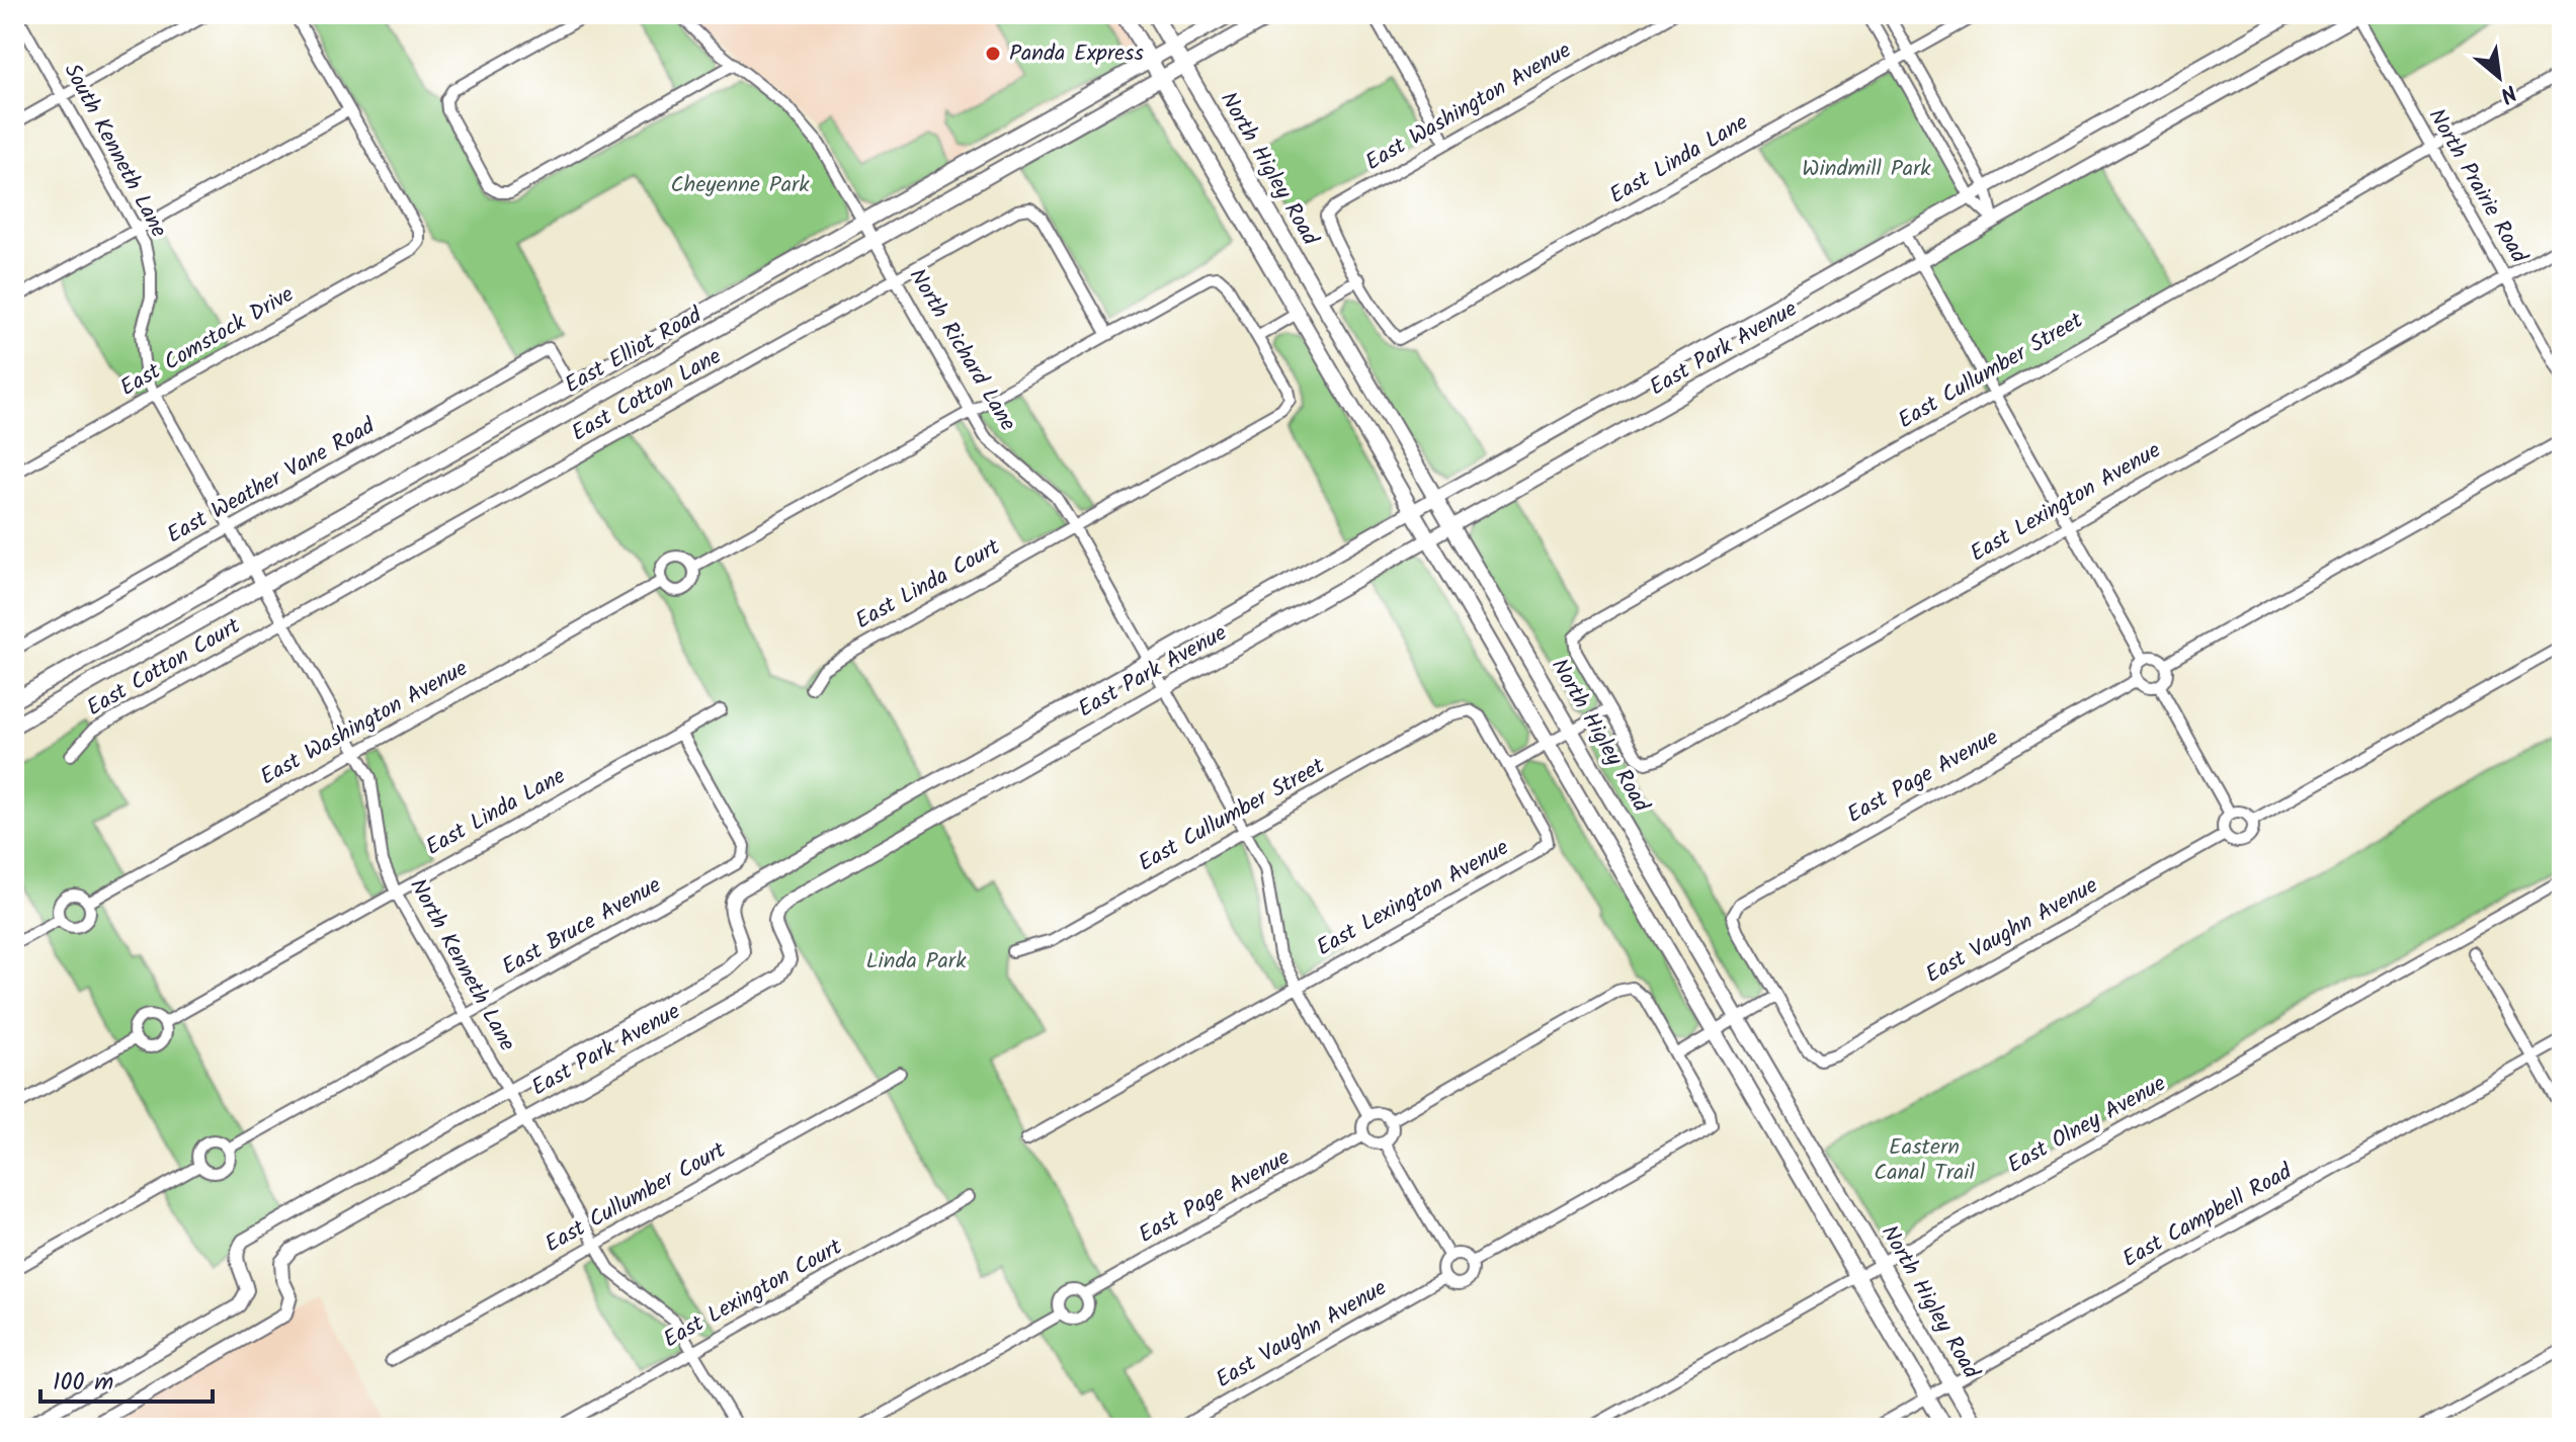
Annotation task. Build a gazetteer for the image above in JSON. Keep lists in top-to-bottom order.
{
  "streets": {
    "main road": ["North Higley Road", "East Elliot Road"],
    "street": [
      "East Washington Avenue",
      "South Kenneth Lane",
      "East Linda Lane",
      "North Prairie Road",
      "East Comstock Drive",
      "East Park Avenue",
      "North Richard Lane",
      "East Cullumber Street",
      "East Cotton Lane",
      "East Weather Vane Road",
      "East Lexington Avenue",
      "East Linda Court",
      "East Cotton Court",
      "East Page Avenue",
      "East Bruce Avenue",
      "East Vaughn Avenue",
      "North Kenneth Lane",
      "East Olney Avenue",
      "East Cullumber Court",
      "East Campbell Road",
      "East Lexington Court"
    ]
  },
  "crossings": [
    ["East Washington Avenue", "East Linda Lane"],
    ["East Washington Avenue", "North Richard Lane"],
    ["East Washington Avenue", "East Cotton Lane"],
    ["East Washington Avenue", "North Kenneth Lane"],
    ["South Kenneth Lane", "East Comstock Drive"],
    ["South Kenneth Lane", "East Elliot Road"],
    ["South Kenneth Lane", "East Weather Vane Road"],
    ["South Kenneth Lane", "North Kenneth Lane"],
    ["East Linda Lane", "East Bruce Avenue"],
    ["East Linda Lane", "North Kenneth Lane"],
    ["North Higley Road", "East Park Avenue"],
    ["North Higley Road", "East Elliot Road"],
    ["North Higley Road", "East Olney Avenue"],
    ["North Higley Road", "East Campbell Road"],
    ["North Prairie Road", "East Park Avenue"],
    ["North Prairie Road", "East Cullumber Street"],
    ["North Prairie Road", "East Lexington Avenue"],
    ["East Park Avenue", "North Richard Lane"],
    ["East Park Avenue", "North Kenneth Lane"],
    ["North Richard Lane", "East Elliot Road"],
    ["North Richard Lane", "East Cullumber Street"],
    ["North Richard Lane", "East Cotton Lane"],
    ["North Richard Lane", "East Lexington Avenue"],
    ["North Richard Lane", "East Linda Court"],
    ["North Richard Lane", "East Page Avenue"],
    ["East Elliot Road", "East Weather Vane Road"],
    ["East Elliot Road", "North Kenneth Lane"],
    ["East Cullumber Street", "East Lexington Avenue"],
    ["East Cotton Lane", "East Cotton Court"],
    ["East Cotton Lane", "North Kenneth Lane"],
    ["East Cotton Court", "North Kenneth Lane"],
    ["East Page Avenue", "East Vaughn Avenue"],
    ["East Bruce Avenue", "North Kenneth Lane"],
    ["North Kenneth Lane", "East Cullumber Court"],
    ["North Kenneth Lane", "East Lexington Court"]
  ],
  "parks": [
    "Windmill Park",
    "Cheyenne Park",
    "Linda Park",
    "Eastern Canal Trail"
  ],
  "places": ["Panda Express"],
  "scale_bar": "100 m",
  "north": "bottom right"
}
